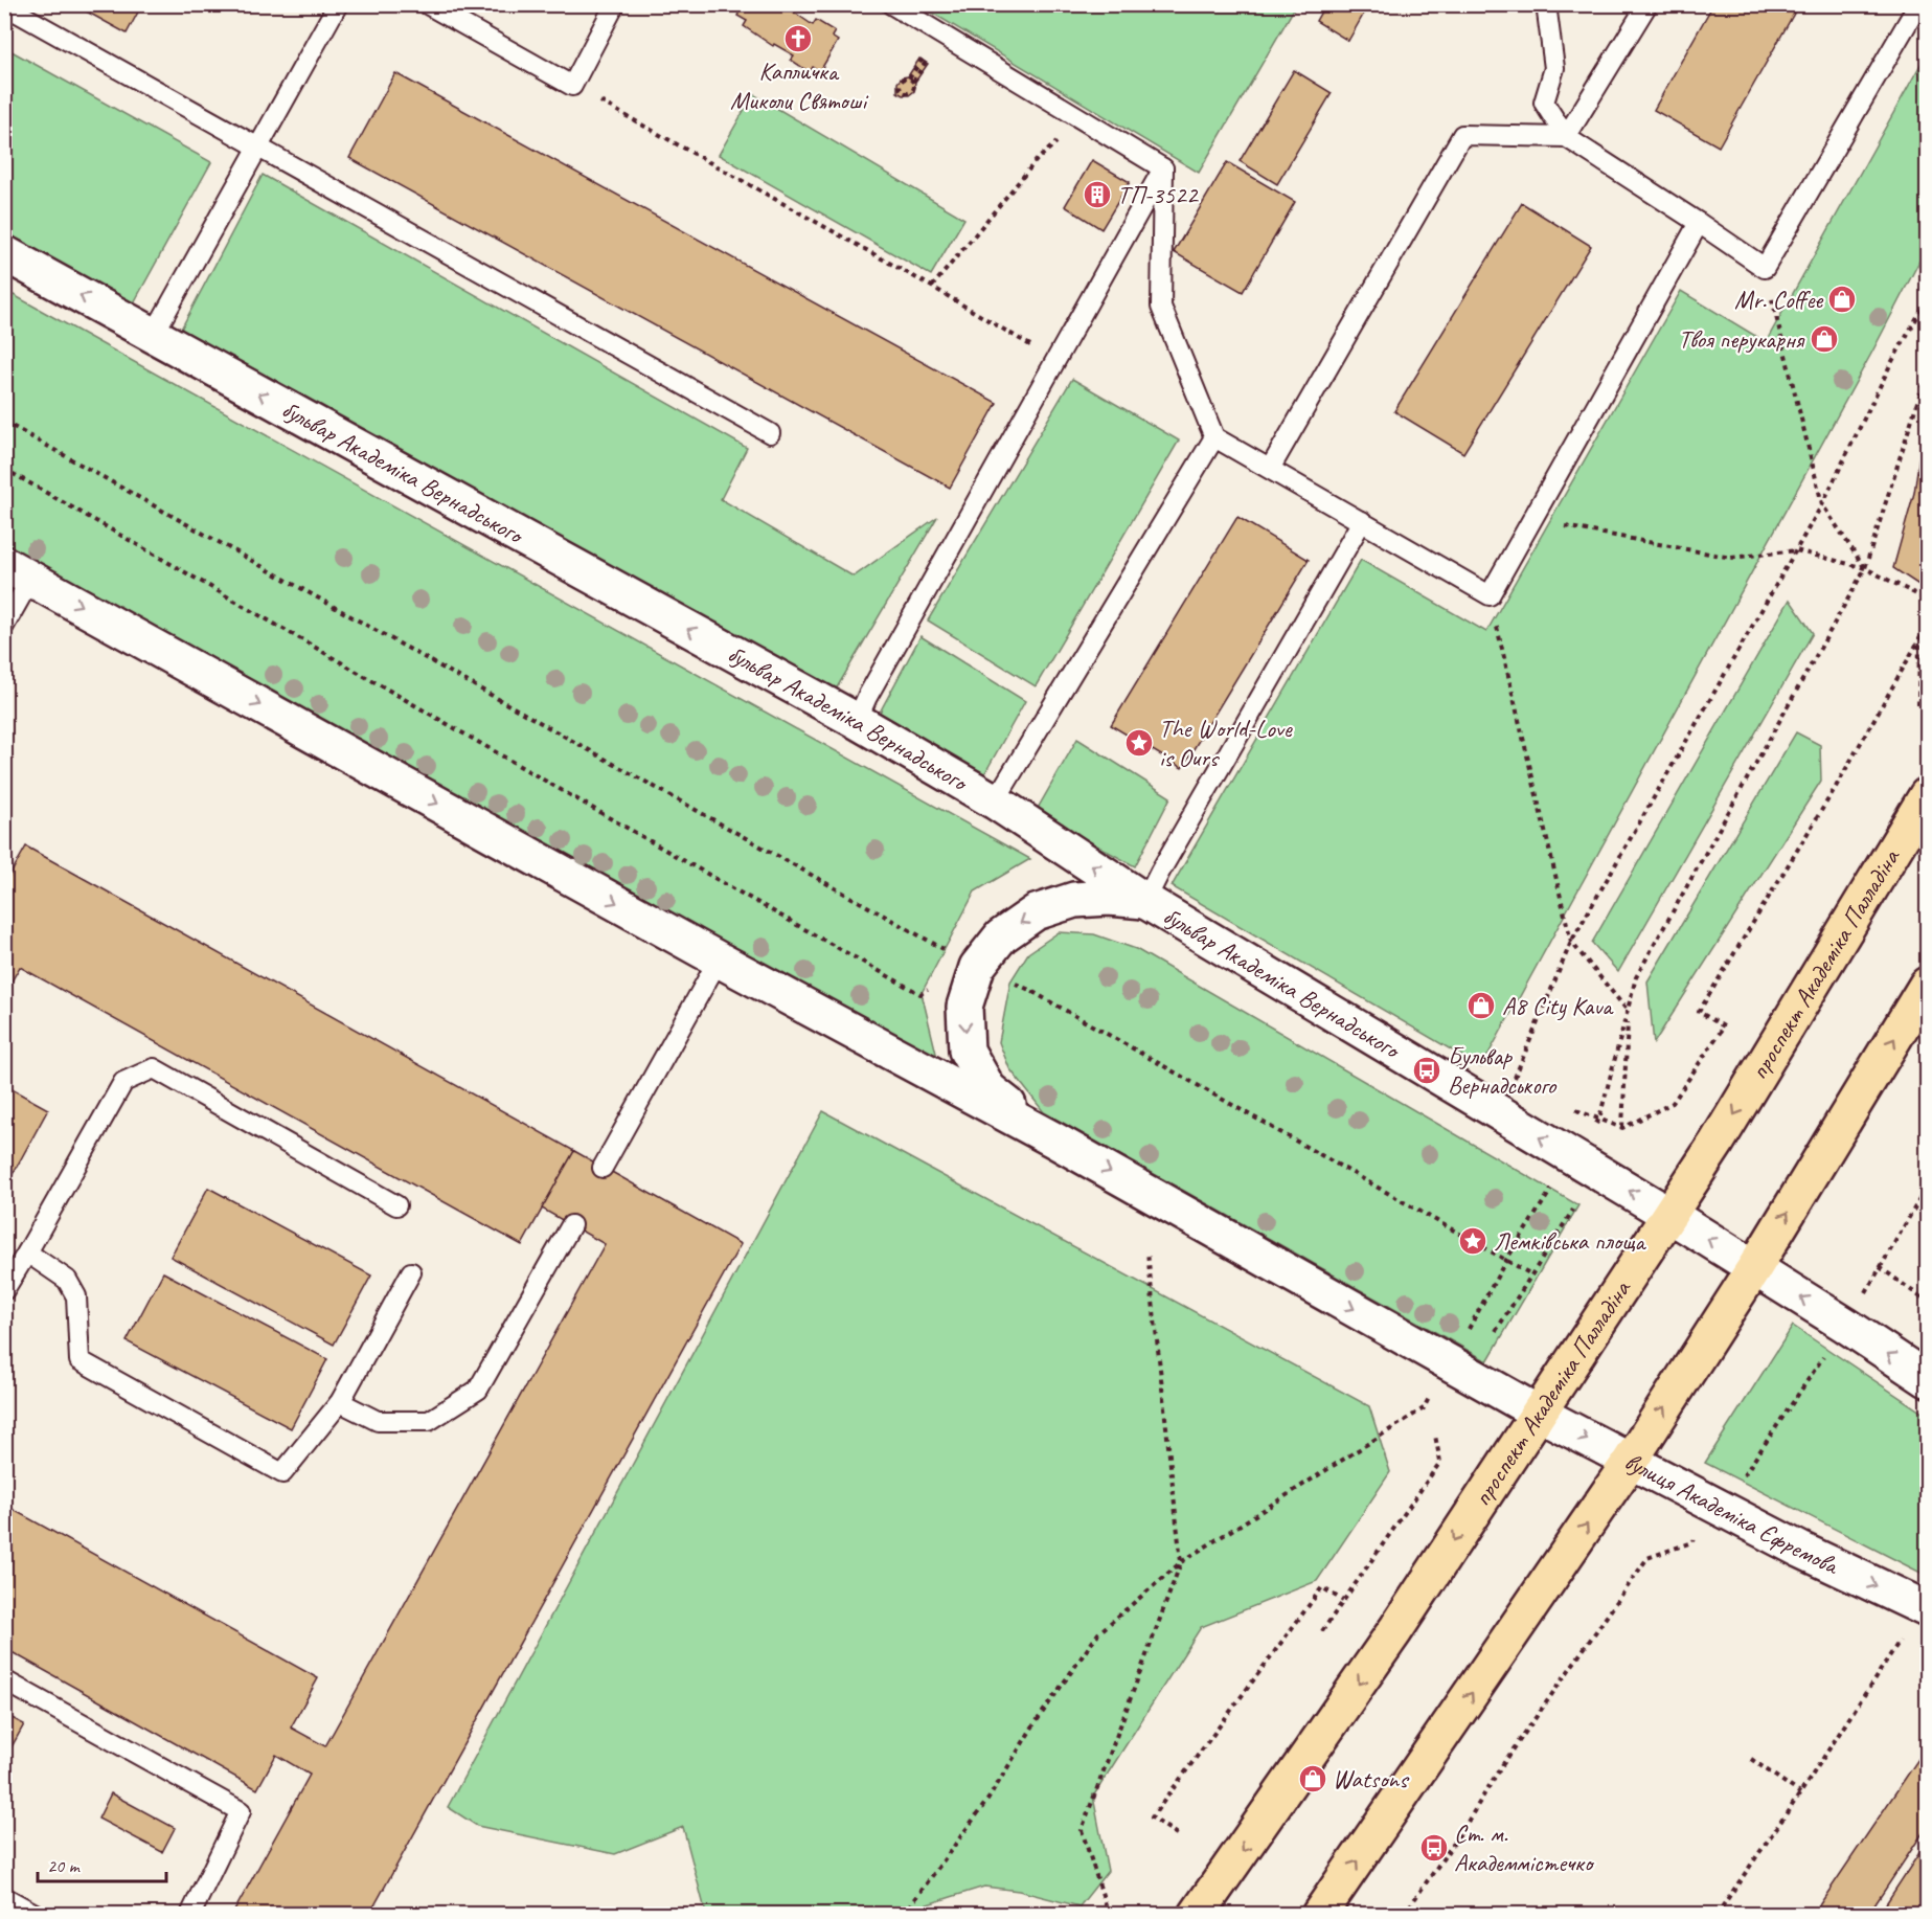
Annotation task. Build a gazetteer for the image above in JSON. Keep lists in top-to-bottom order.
{
  "streets": {
    "highway": ["проспект Академіка Палладіна"],
    "main road": ["бульвар Академіка Вернадського", "вулиця Академіка Єфремова"]
  },
  "crossings": [
    ["бульвар Академіка Вернадського", "проспект Академіка Палладіна"],
    ["проспект Академіка Палладіна", "вулиця Академіка Єфремова"]
  ],
  "places": {
    "church": ["Капличка Миколи Святоші"],
    "building": ["ТП-3522"],
    "shop": [
      "Mr. Coffee",
      "Твоя перукарня",
      "A8 City Kava",
      "Watsons"
    ],
    "place": ["The World-Love is Ours", "Лемківська площа"],
    "bus stop": ["Бульвар Вернадського", "Ст. м. Академмістечко"]
  },
  "scale_bar": "20 m"
}
